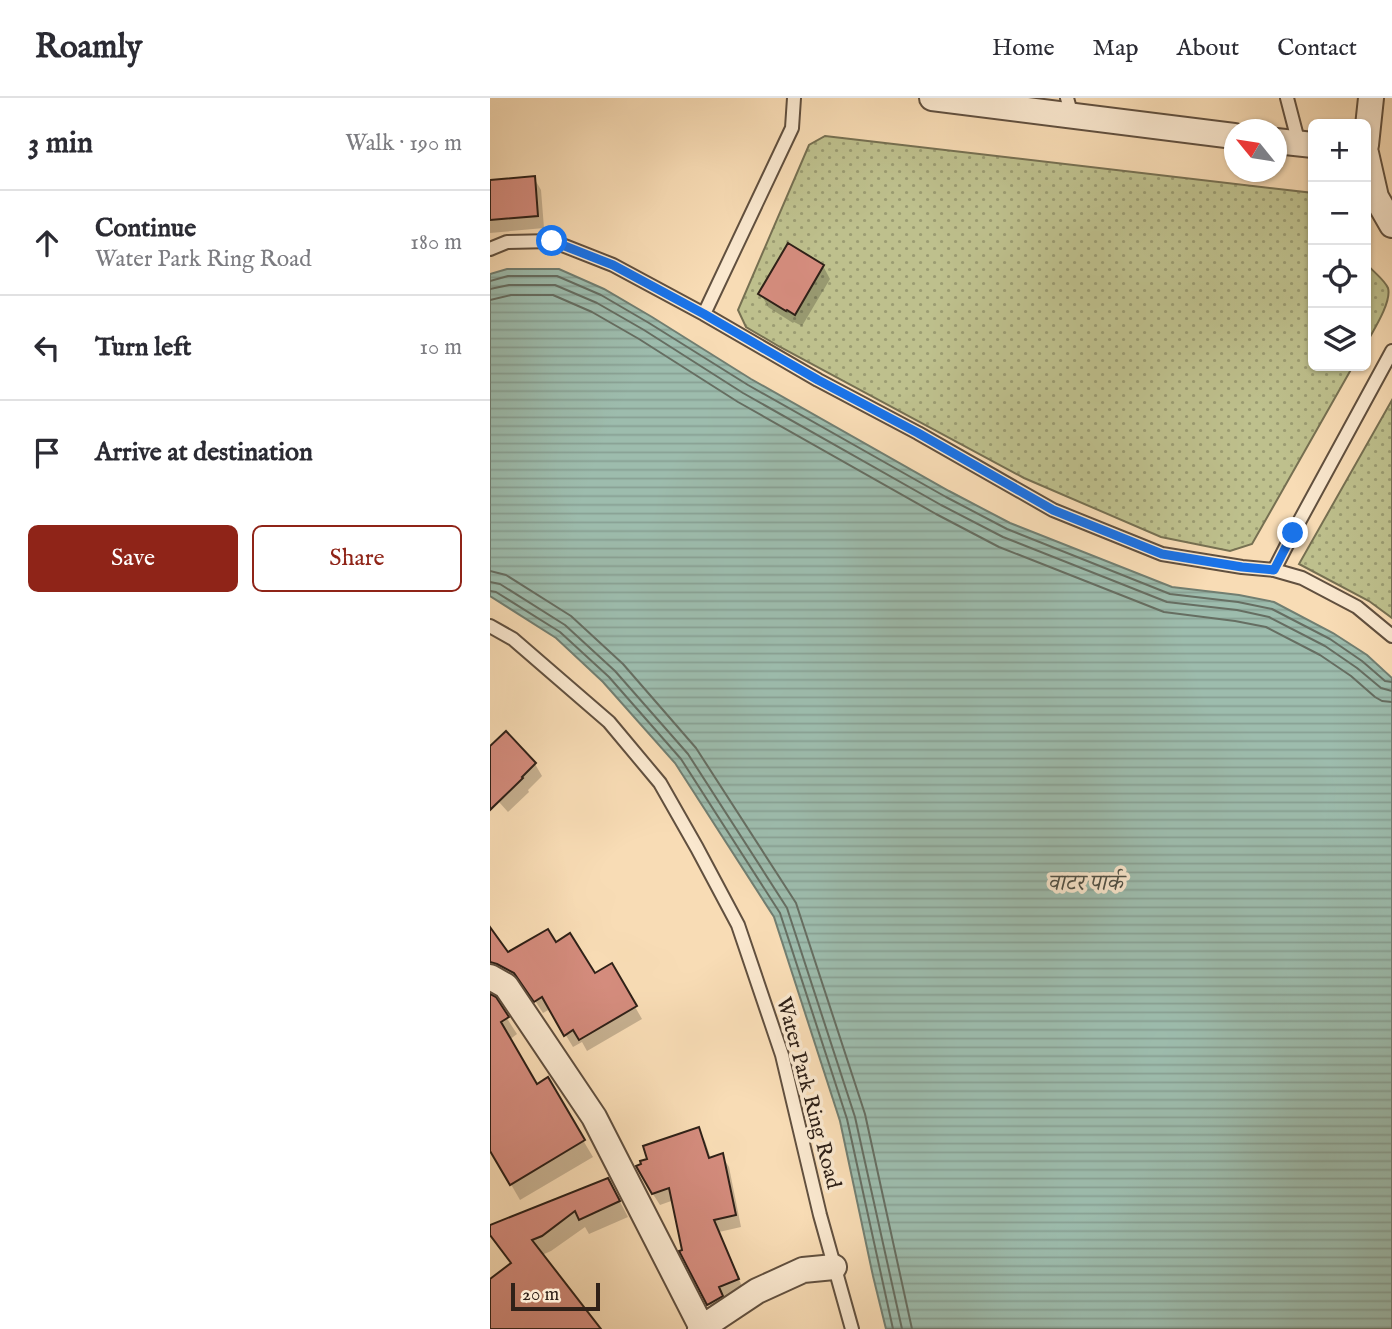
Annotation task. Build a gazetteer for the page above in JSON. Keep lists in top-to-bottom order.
{
  "streets": {
    "lane": ["Water Park Ring Road"]
  },
  "water": ["वाटर पार्क"],
  "scale_bar": "20 m",
  "north": "top left",
  "page": {
    "header": "Roamly",
    "nav": [
      "Home",
      "Map",
      "About",
      "Contact"
    ],
    "heading": ["3 min", "Walk · 190 m"],
    "map_buttons": ["+", "−"],
    "list": [
      ["Continue", "Water Park Ring Road", "180 m"],
      ["Turn left", "10 m"],
      "Arrive at destination"
    ],
    "buttons": ["Save", "Share"],
    "scale": "20 m"
  }
}
